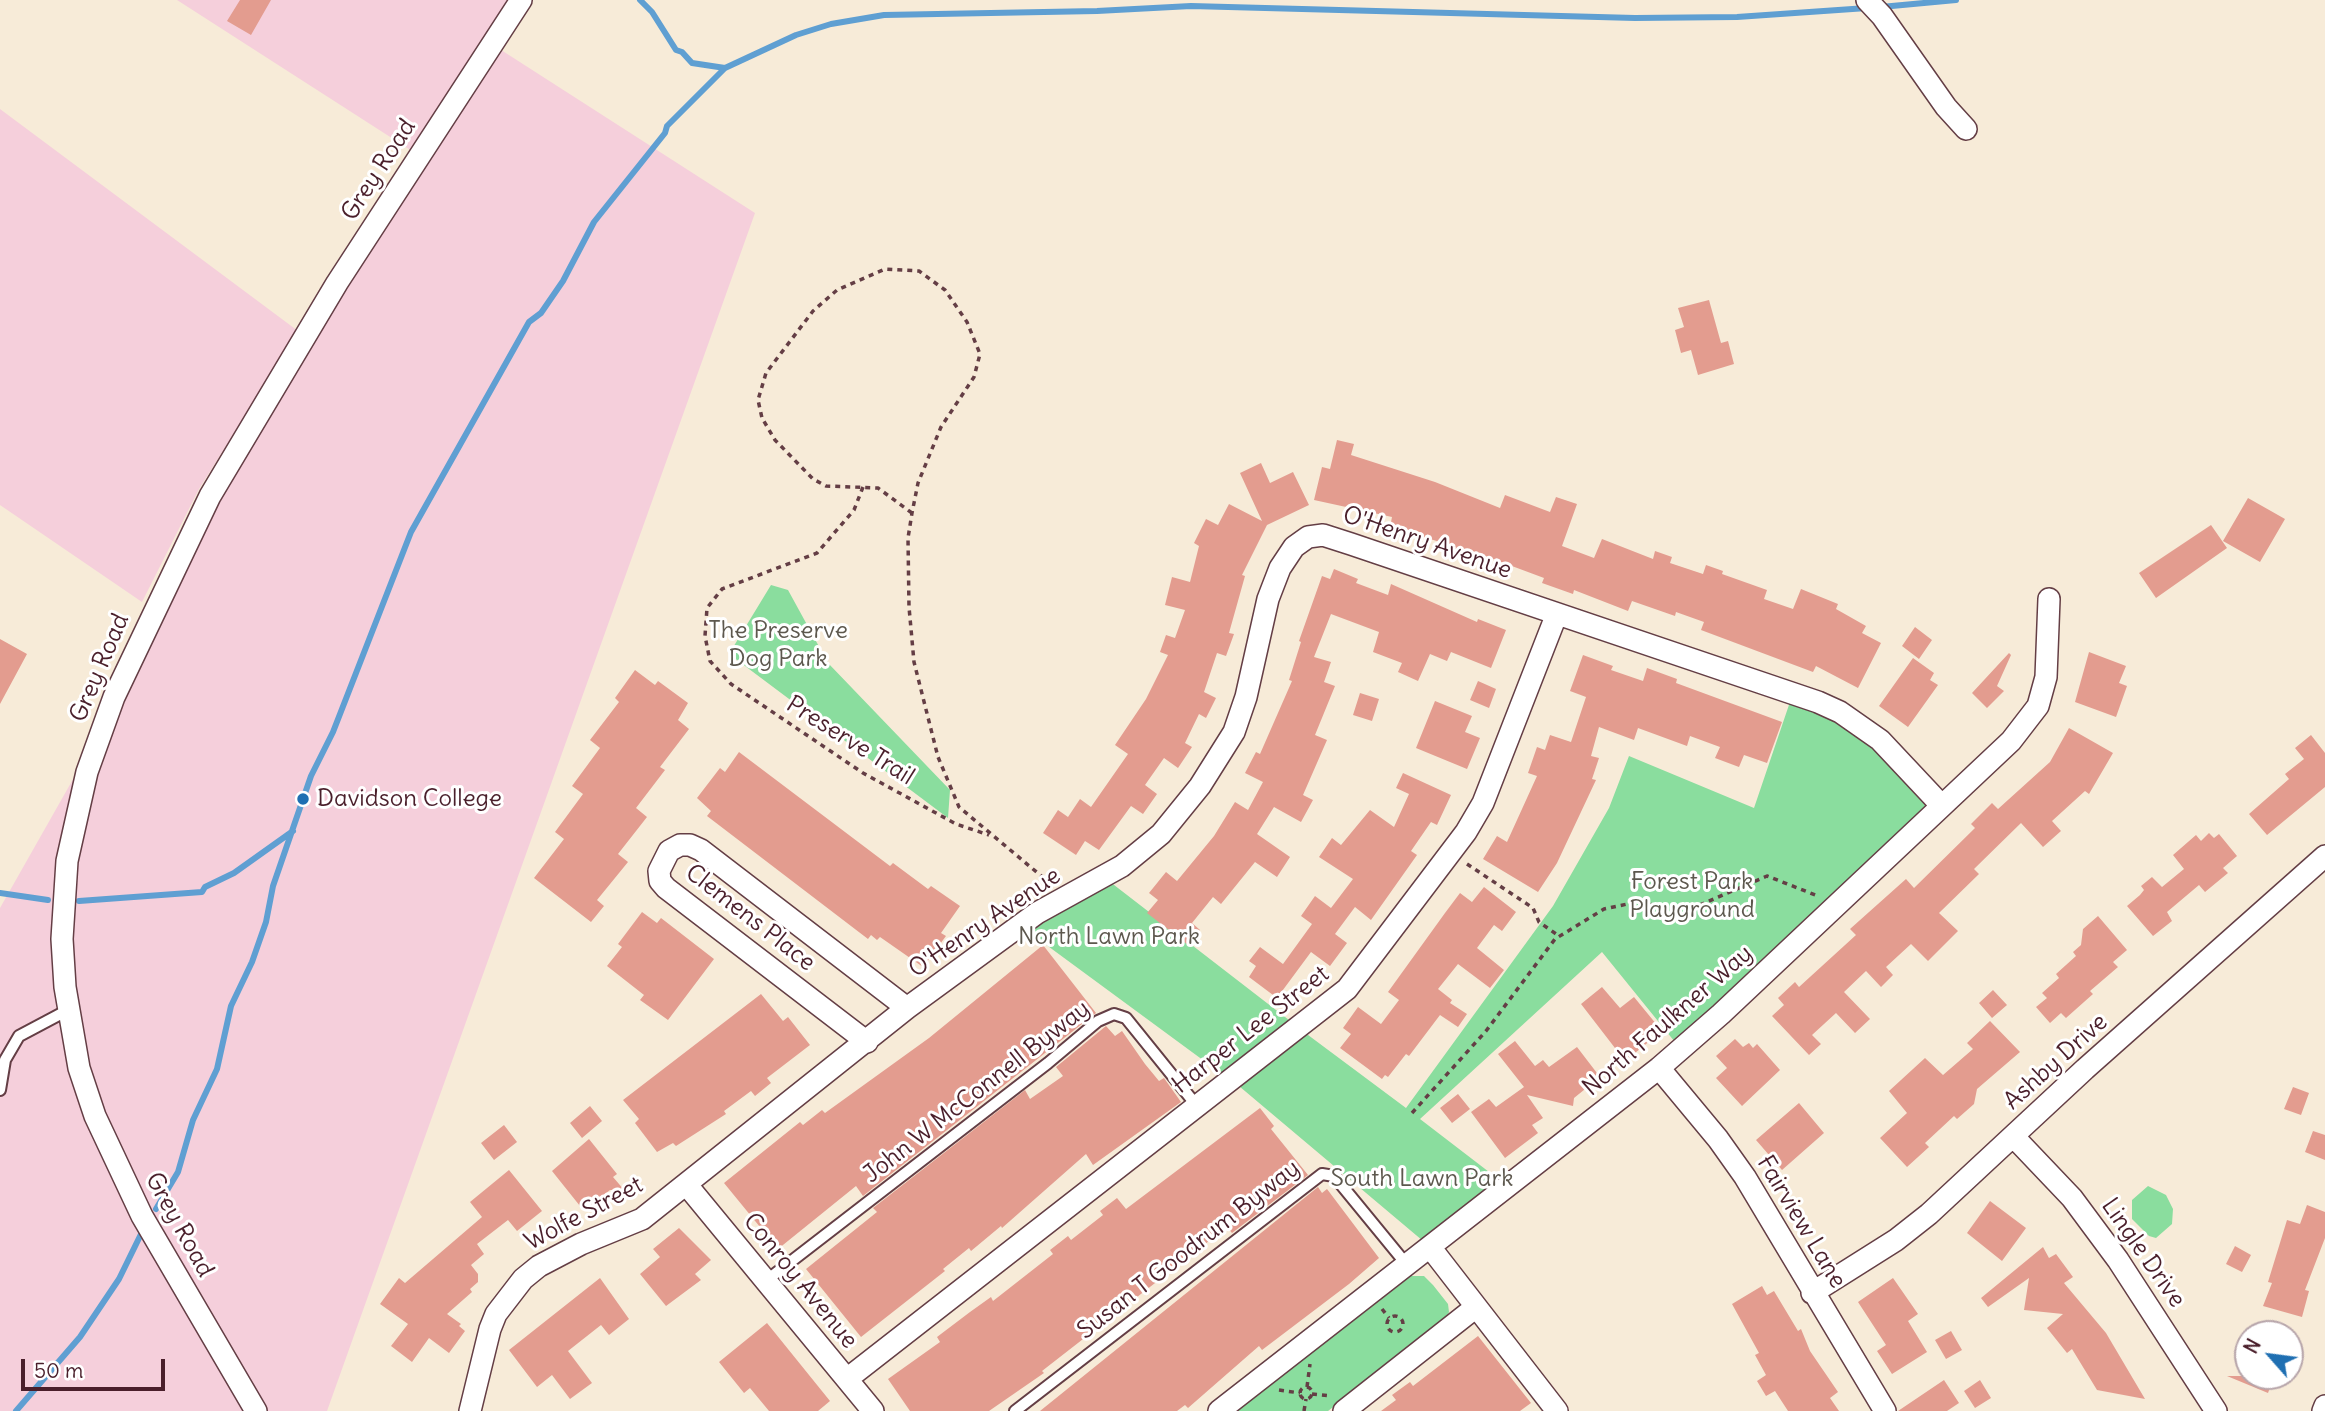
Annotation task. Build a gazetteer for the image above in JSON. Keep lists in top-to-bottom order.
{
  "streets": {
    "street": [
      "Grey Road",
      "O'Henry Avenue",
      "Clemens Place",
      "North Faulkner Way",
      "Harper Lee Street",
      "Ashby Drive",
      "Wolfe Street",
      "Fairview Lane",
      "Lingle Drive",
      "Conroy Avenue"
    ],
    "lane": ["John W McConnell Byway", "Susan T Goodrum Byway"],
    "path": ["Preserve Trail"]
  },
  "crossings": [
    ["O'Henry Avenue", "Preserve Trail"],
    ["O'Henry Avenue", "Clemens Place"],
    ["O'Henry Avenue", "North Faulkner Way"],
    ["O'Henry Avenue", "Harper Lee Street"],
    ["O'Henry Avenue", "Wolfe Street"],
    ["O'Henry Avenue", "Conroy Avenue"],
    ["North Faulkner Way", "Fairview Lane"],
    ["North Faulkner Way", "Susan T Goodrum Byway"],
    ["Harper Lee Street", "John W McConnell Byway"],
    ["Harper Lee Street", "Conroy Avenue"],
    ["Ashby Drive", "Fairview Lane"],
    ["Ashby Drive", "Lingle Drive"],
    ["John W McConnell Byway", "Conroy Avenue"],
    ["Wolfe Street", "Conroy Avenue"]
  ],
  "parks": [
    "The Preserve Dog Park",
    "Forest Park Playground",
    "North Lawn Park",
    "South Lawn Park"
  ],
  "places": ["Davidson College"],
  "scale_bar": "50 m",
  "north": "top left"
}
